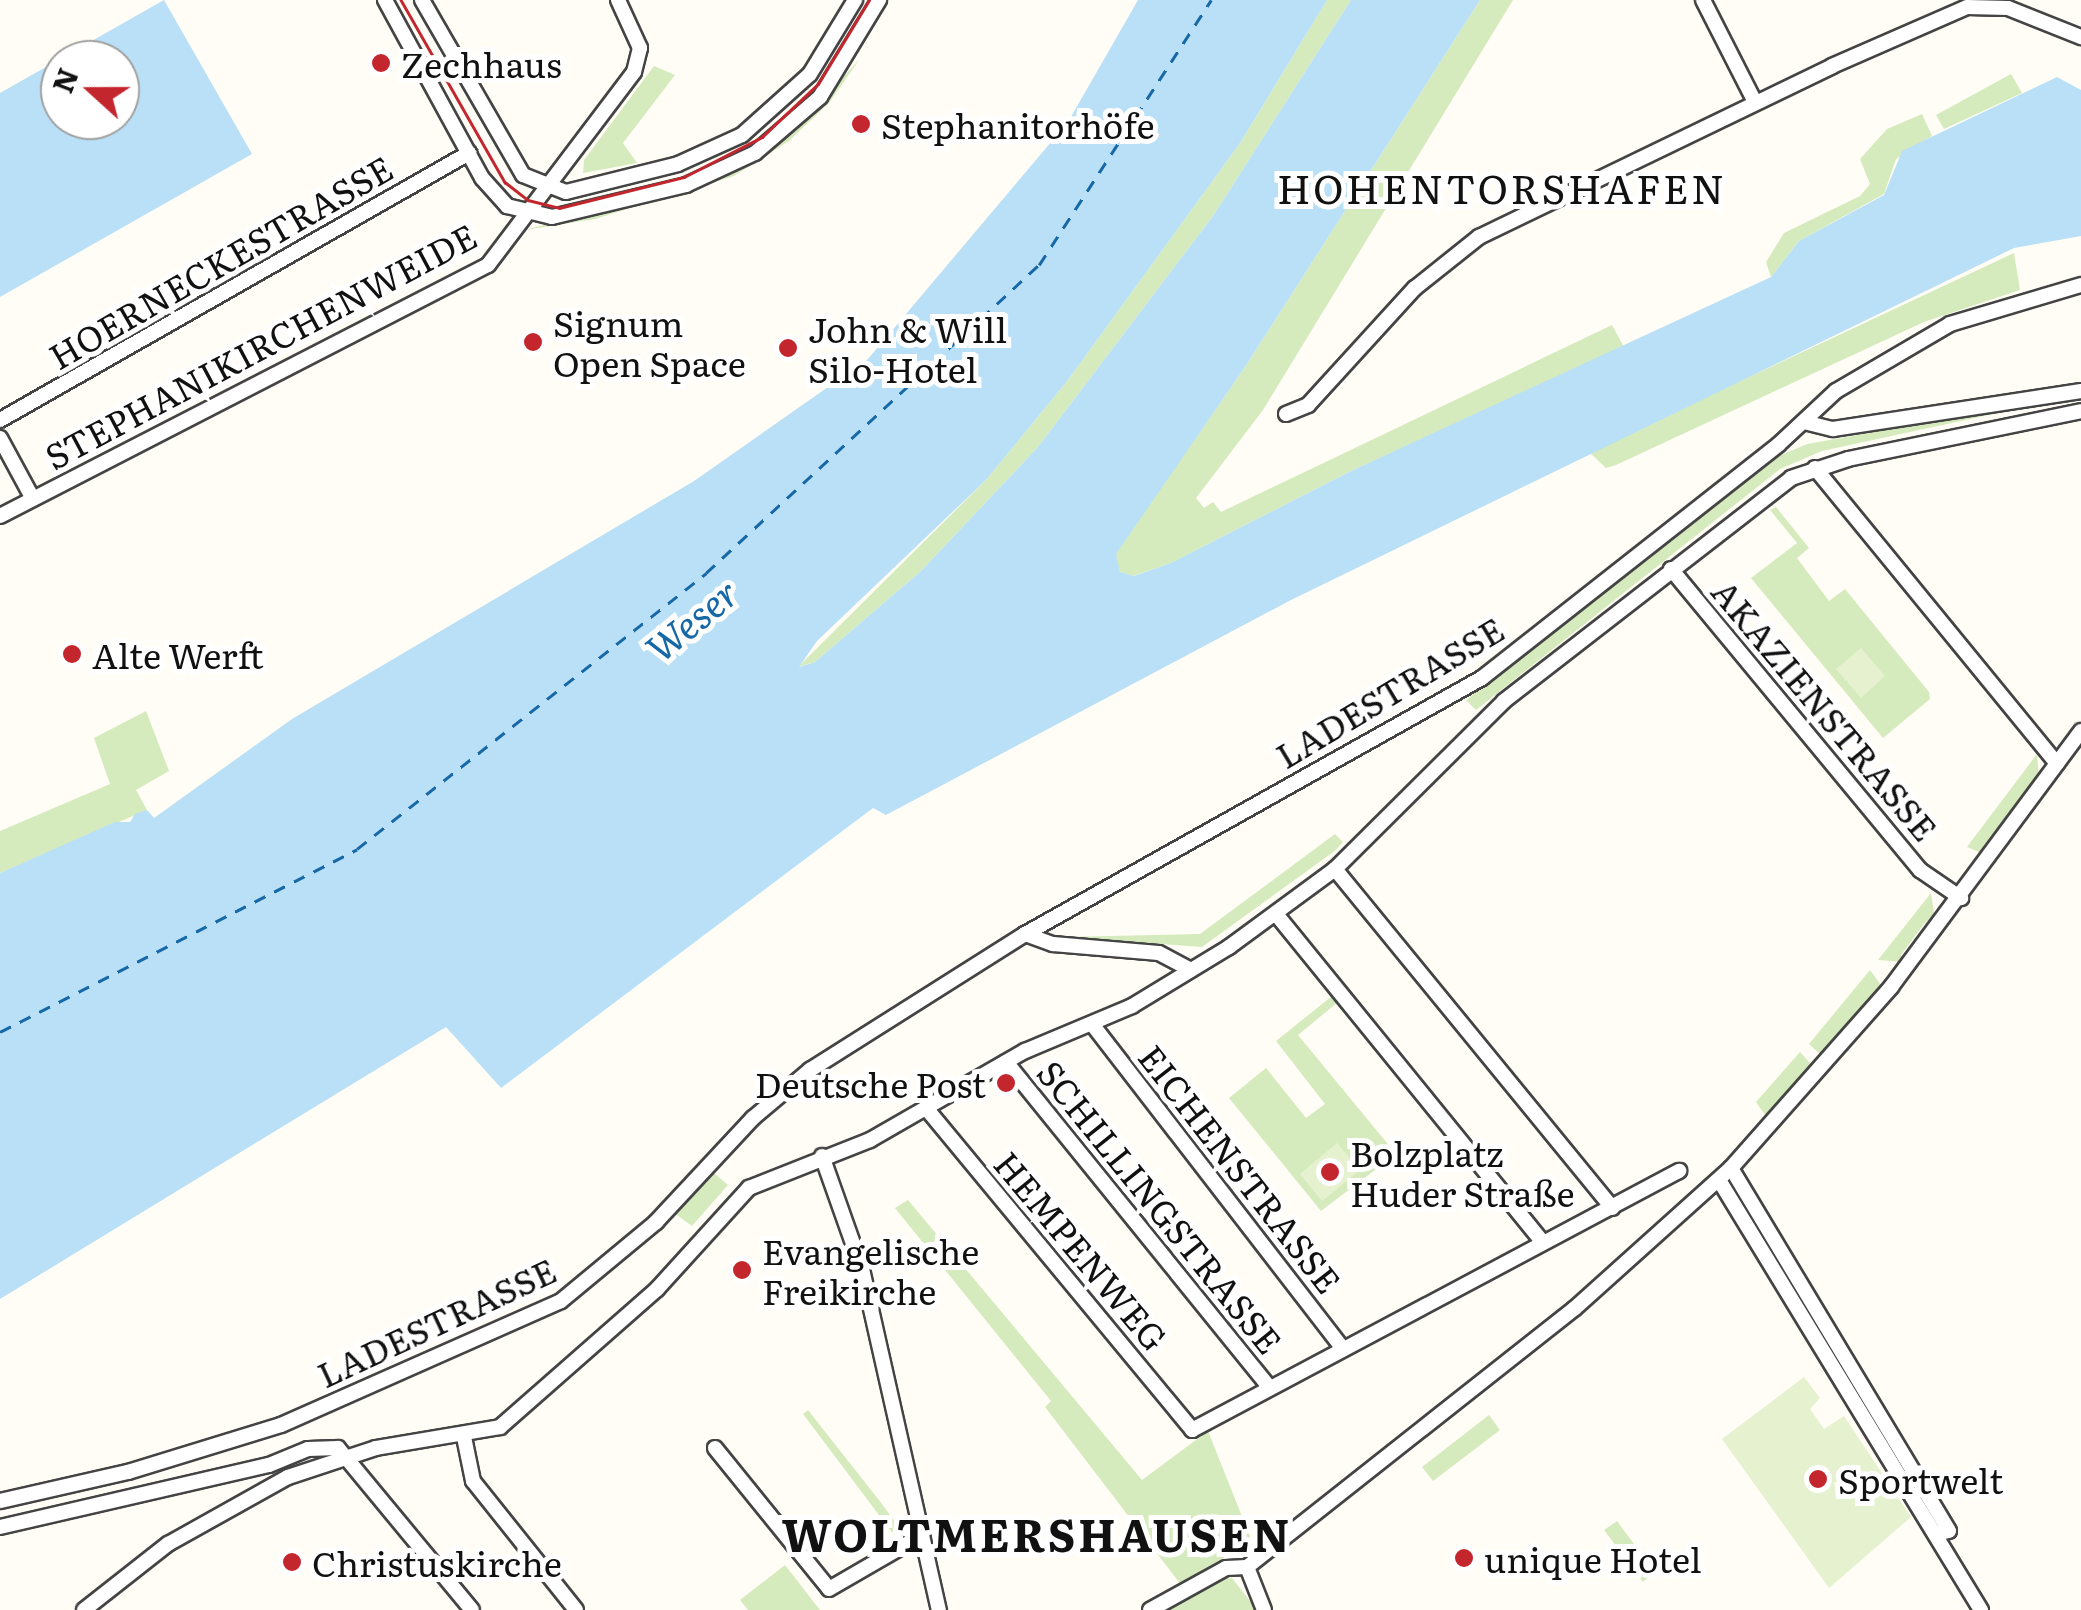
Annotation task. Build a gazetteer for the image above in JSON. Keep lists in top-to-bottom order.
{
  "streets": {
    "street": [
      "HOERNECKESTRASSE",
      "STEPHANIKIRCHENWEIDE",
      "LADESTRASSE",
      "AKAZIENSTRASSE",
      "EICHENSTRASSE",
      "SCHILLINGSTRASSE",
      "HEMPENWEG"
    ]
  },
  "crossings": [
    ["SCHILLINGSTRASSE", "HEMPENWEG"]
  ],
  "districts": ["HOHENTORSHAFEN", "WOLTMERSHAUSEN"],
  "water": ["Weser"],
  "places": [
    "Zechhaus",
    "Stephanitorhöfe",
    "Signum Open Space",
    "John & Will Silo-Hotel",
    "Alte Werft",
    "Deutsche Post",
    "Bolzplatz Huder Straße",
    "Evangelische Freikirche",
    "Sportwelt",
    "unique Hotel",
    "Christuskirche"
  ],
  "north": "left"
}
